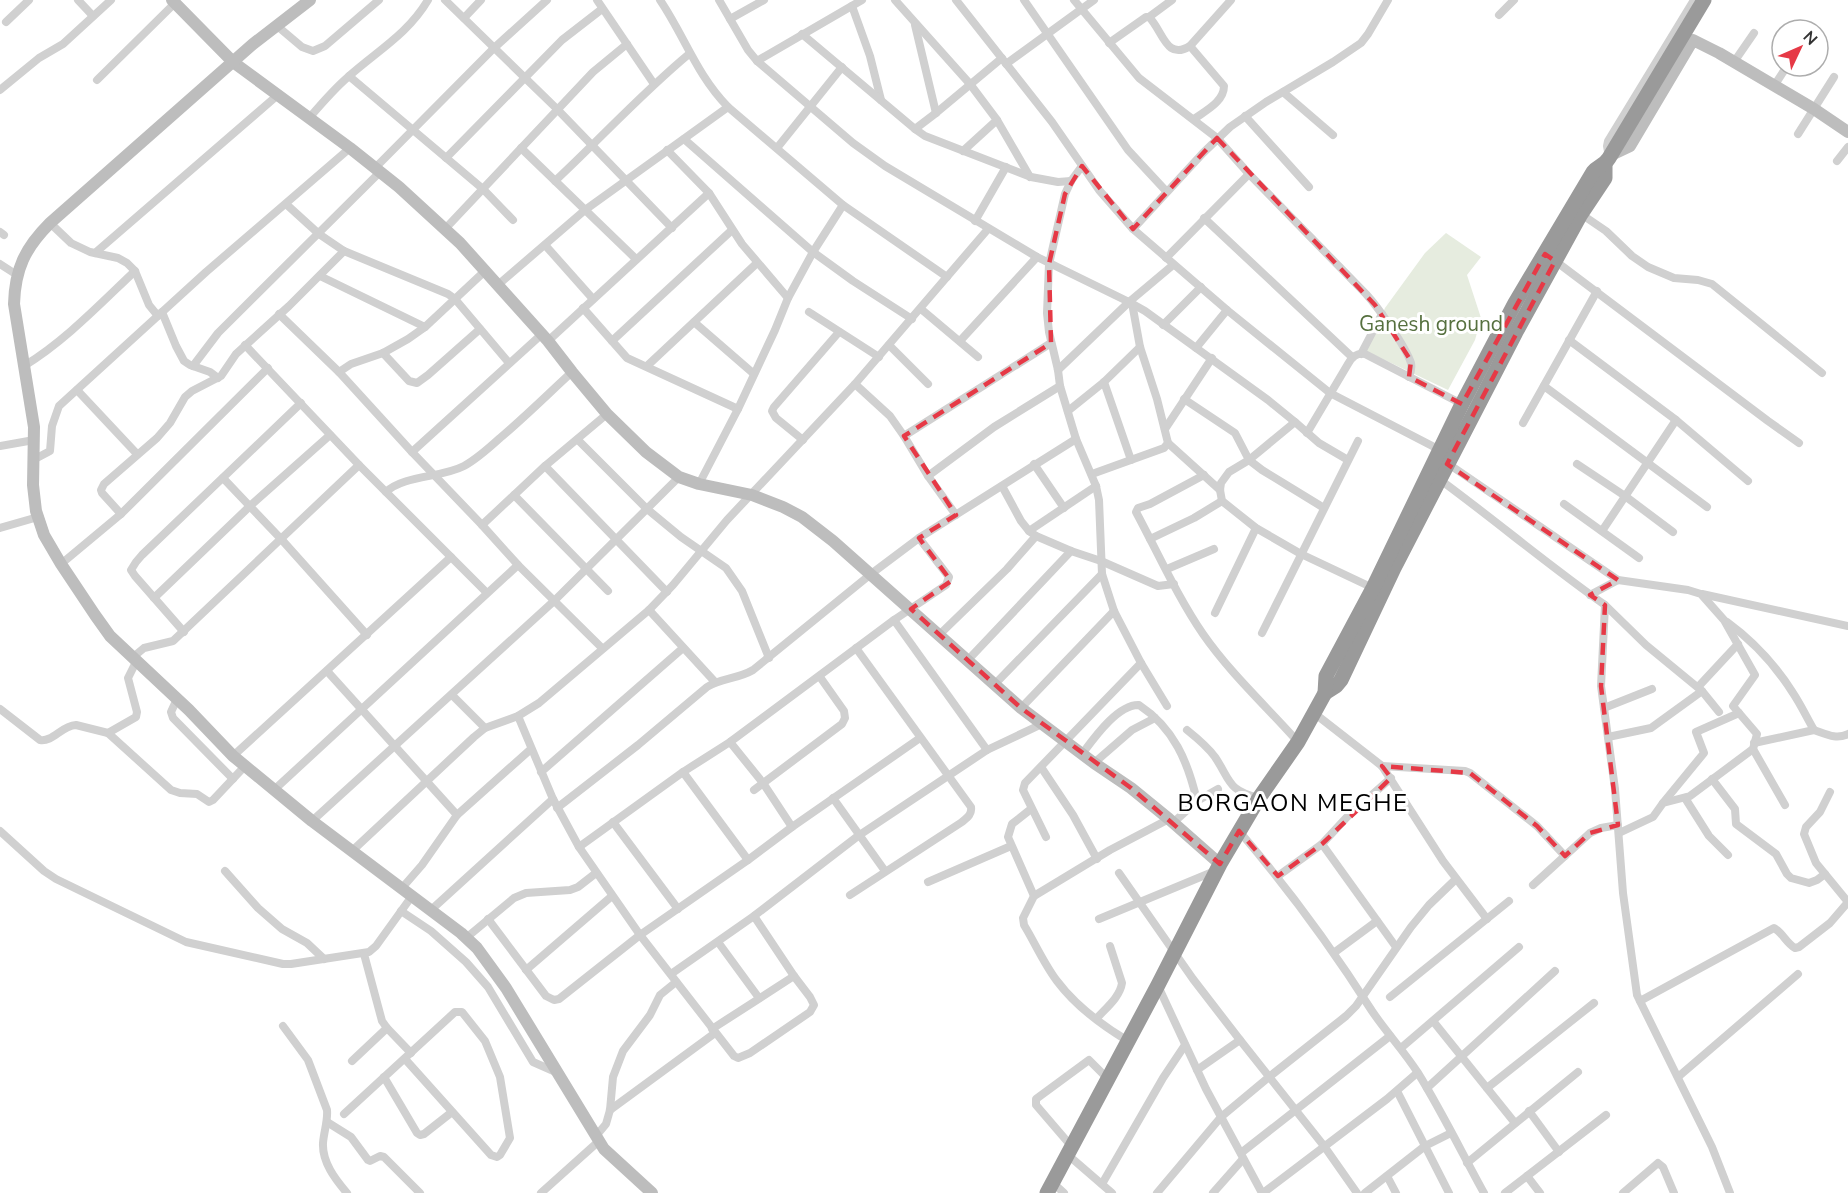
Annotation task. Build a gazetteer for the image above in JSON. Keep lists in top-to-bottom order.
{
  "districts": ["BORGAON MEGHE"],
  "parks": ["Ganesh ground"],
  "north": "top right"
}
